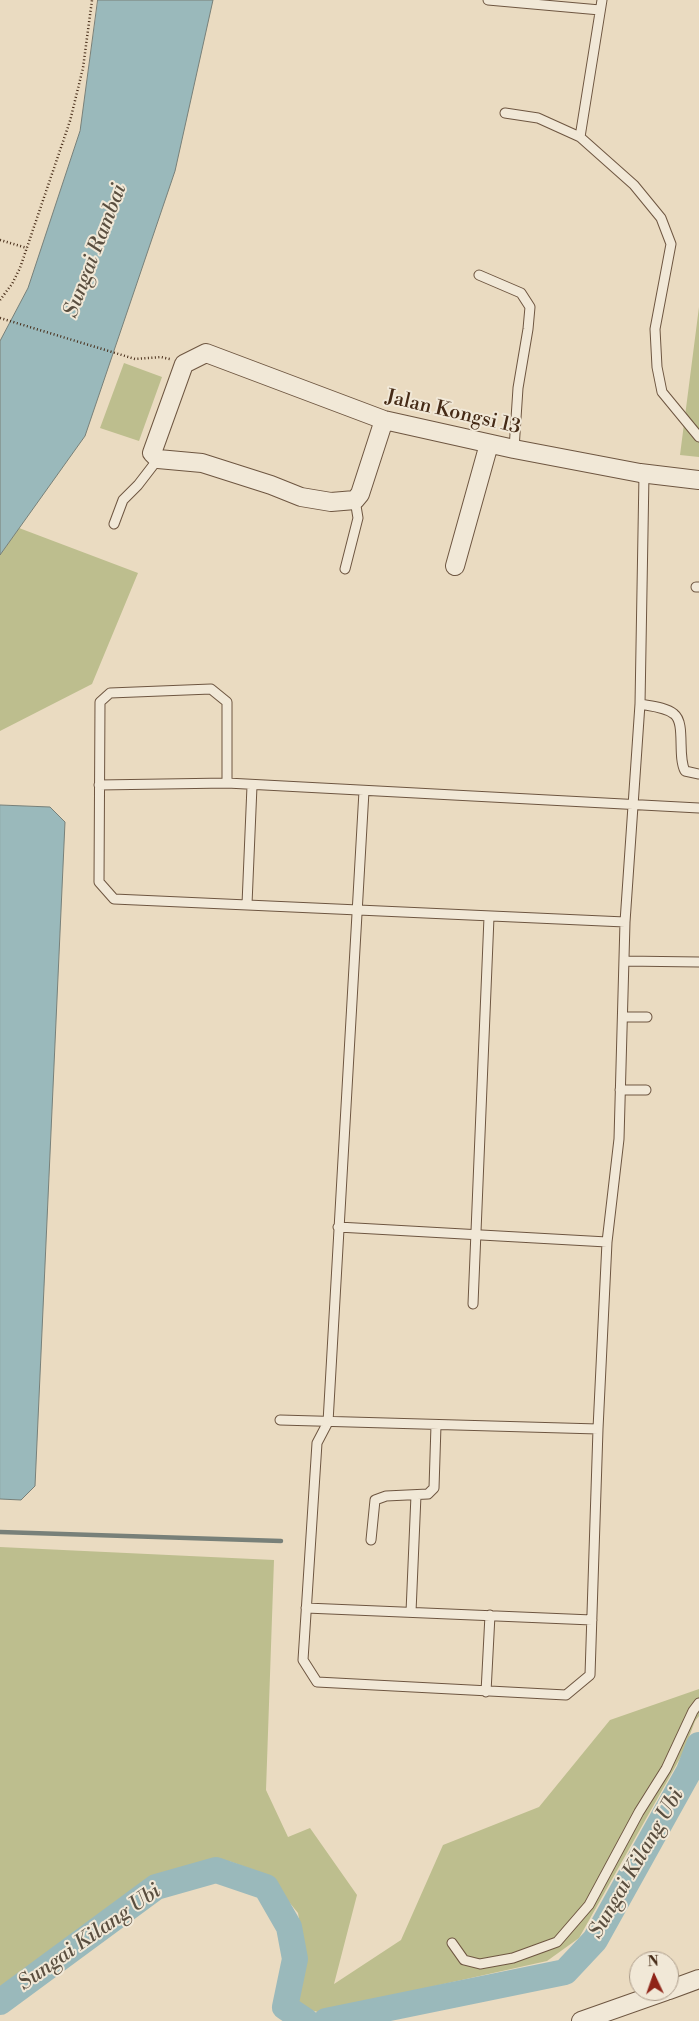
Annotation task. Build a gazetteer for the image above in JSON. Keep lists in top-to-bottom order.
{
  "streets": {
    "street": ["Jalan Kongsi 13"]
  },
  "water": ["Sungai Rambai", "Sungai Kilang Ubi"],
  "north": "top"
}
